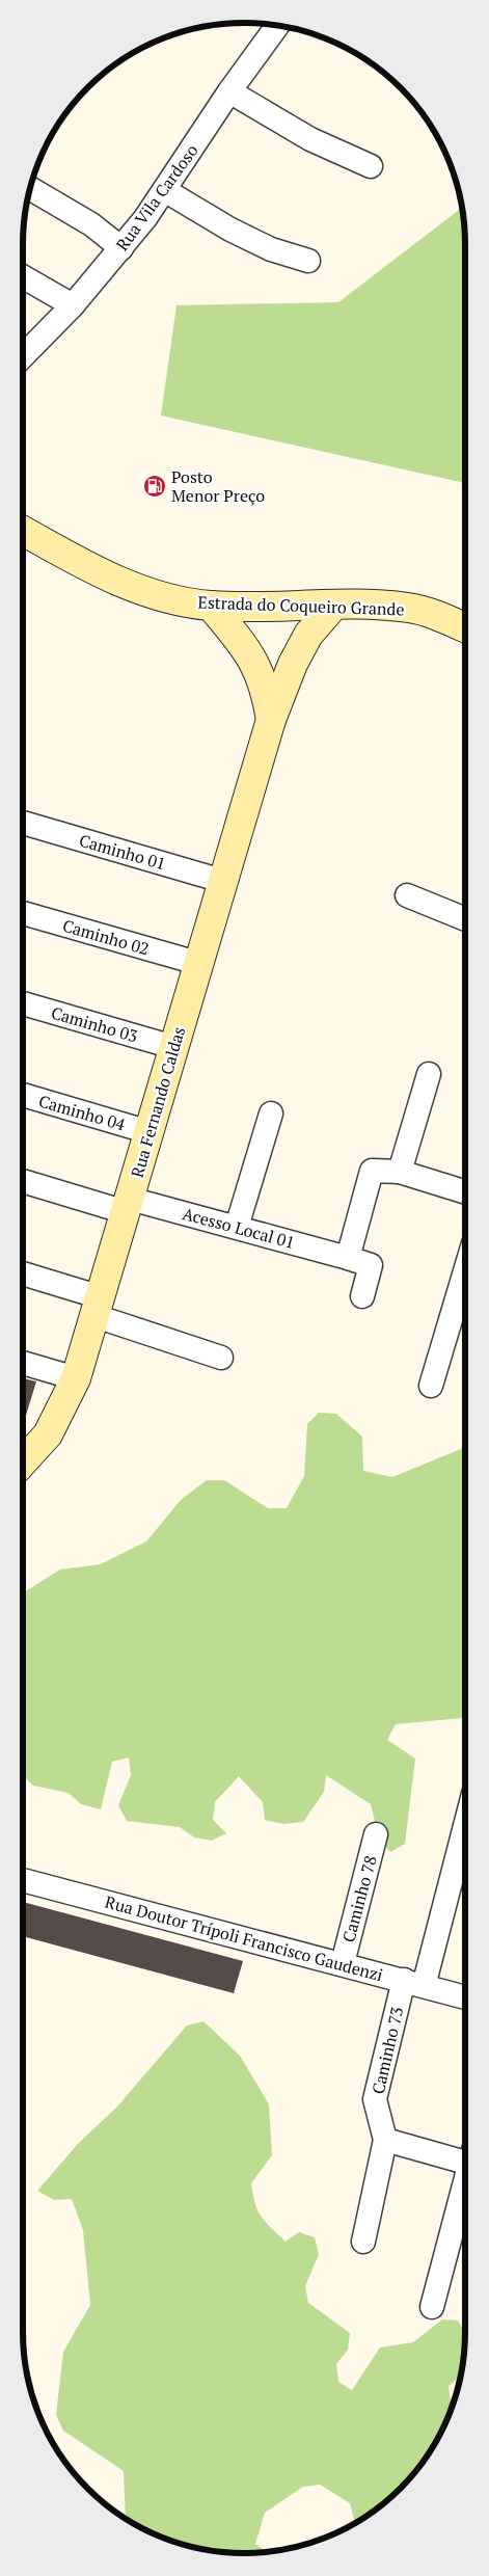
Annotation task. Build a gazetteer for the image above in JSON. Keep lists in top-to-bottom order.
{
  "streets": {
    "street": [
      "Rua Vila Cardoso",
      "Estrada do Coqueiro Grande",
      "Caminho 01",
      "Caminho 02",
      "Caminho 03",
      "Rua Fernando Caldas",
      "Caminho 04",
      "Acesso Local 01",
      "Caminho 78",
      "Rua Doutor Trípoli Francisco Gaudenzi",
      "Caminho 73"
    ]
  },
  "crossings": [
    ["Estrada do Coqueiro Grande", "Rua Fernando Caldas"],
    ["Caminho 01", "Rua Fernando Caldas"],
    ["Caminho 02", "Rua Fernando Caldas"],
    ["Caminho 03", "Rua Fernando Caldas"],
    ["Rua Fernando Caldas", "Caminho 04"],
    ["Rua Fernando Caldas", "Acesso Local 01"],
    ["Caminho 78", "Rua Doutor Trípoli Francisco Gaudenzi"],
    ["Rua Doutor Trípoli Francisco Gaudenzi", "Caminho 73"]
  ],
  "places": {
    "fuel station": ["Posto Menor Preço"]
  }
}
